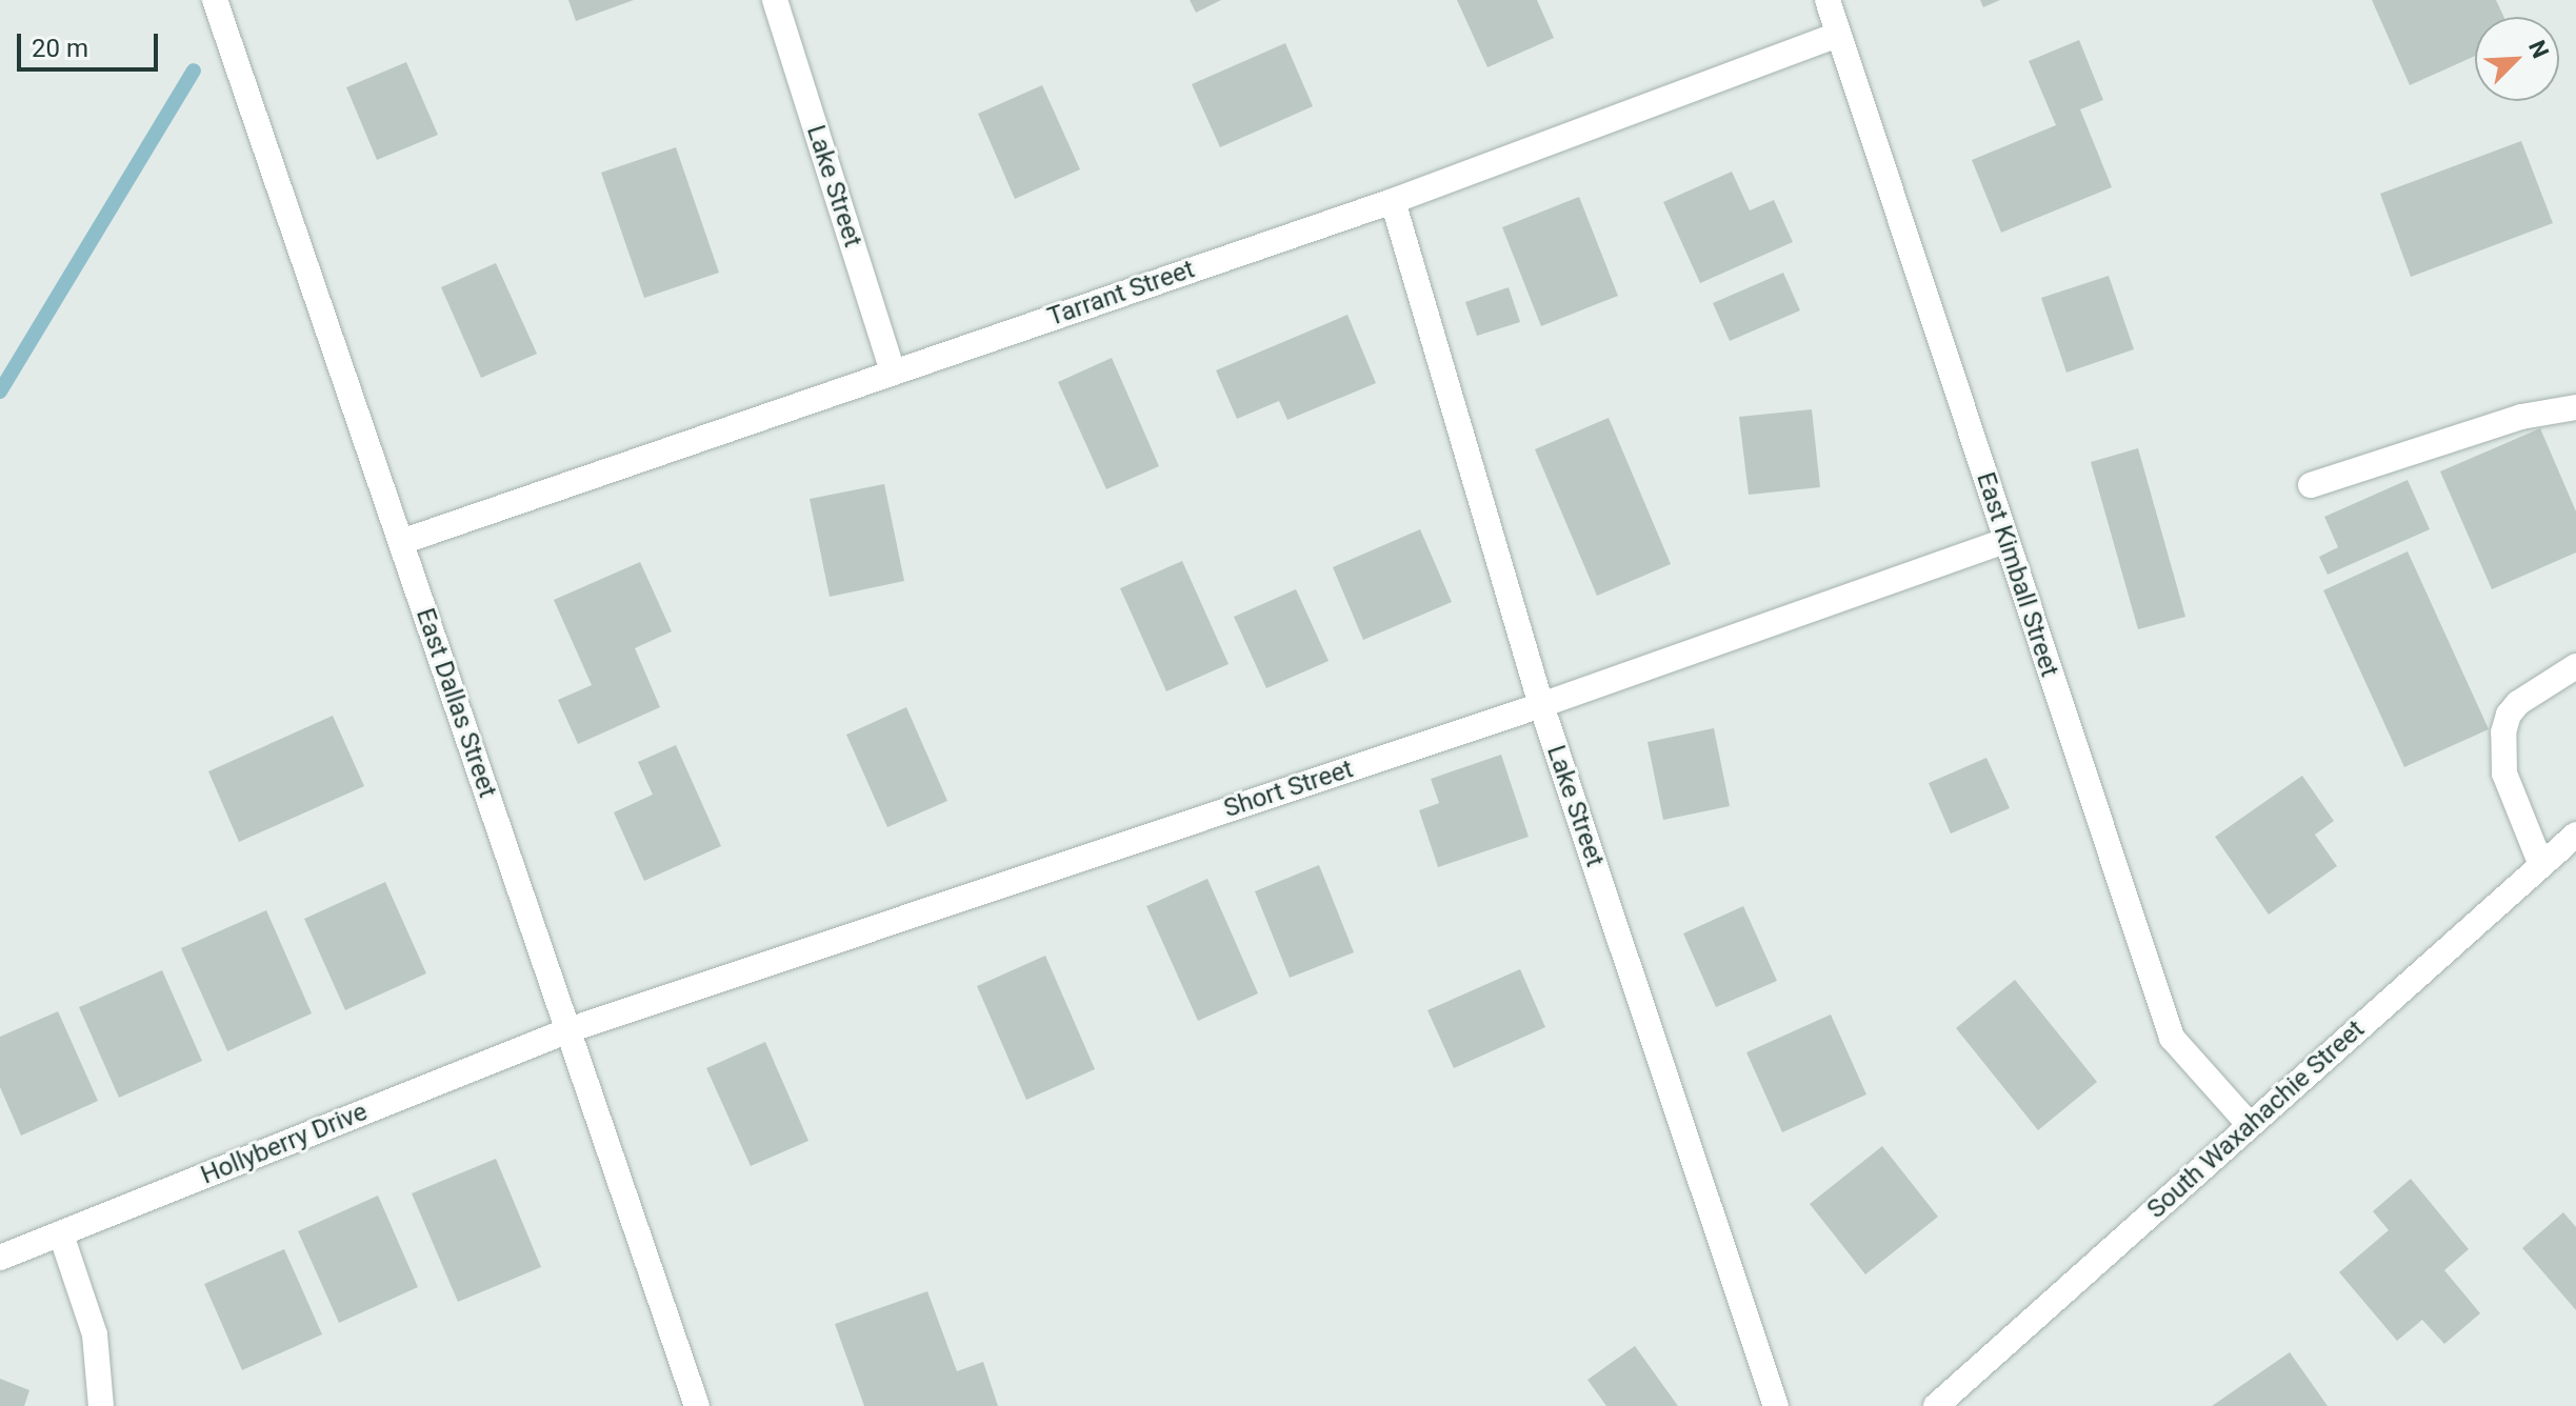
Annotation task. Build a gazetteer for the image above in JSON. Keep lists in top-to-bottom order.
{
  "streets": {
    "street": [
      "Lake Street",
      "Tarrant Street",
      "East Kimball Street",
      "East Dallas Street",
      "Short Street",
      "South Waxahachie Street",
      "Hollyberry Drive"
    ]
  },
  "crossings": [
    ["Lake Street", "Tarrant Street"],
    ["Lake Street", "Short Street"],
    ["Tarrant Street", "East Kimball Street"],
    ["Tarrant Street", "East Dallas Street"],
    ["East Kimball Street", "Short Street"],
    ["East Kimball Street", "South Waxahachie Street"],
    ["East Dallas Street", "Short Street"],
    ["East Dallas Street", "Hollyberry Drive"],
    ["Short Street", "Hollyberry Drive"]
  ],
  "scale_bar": "20 m",
  "north": "top right"
}
